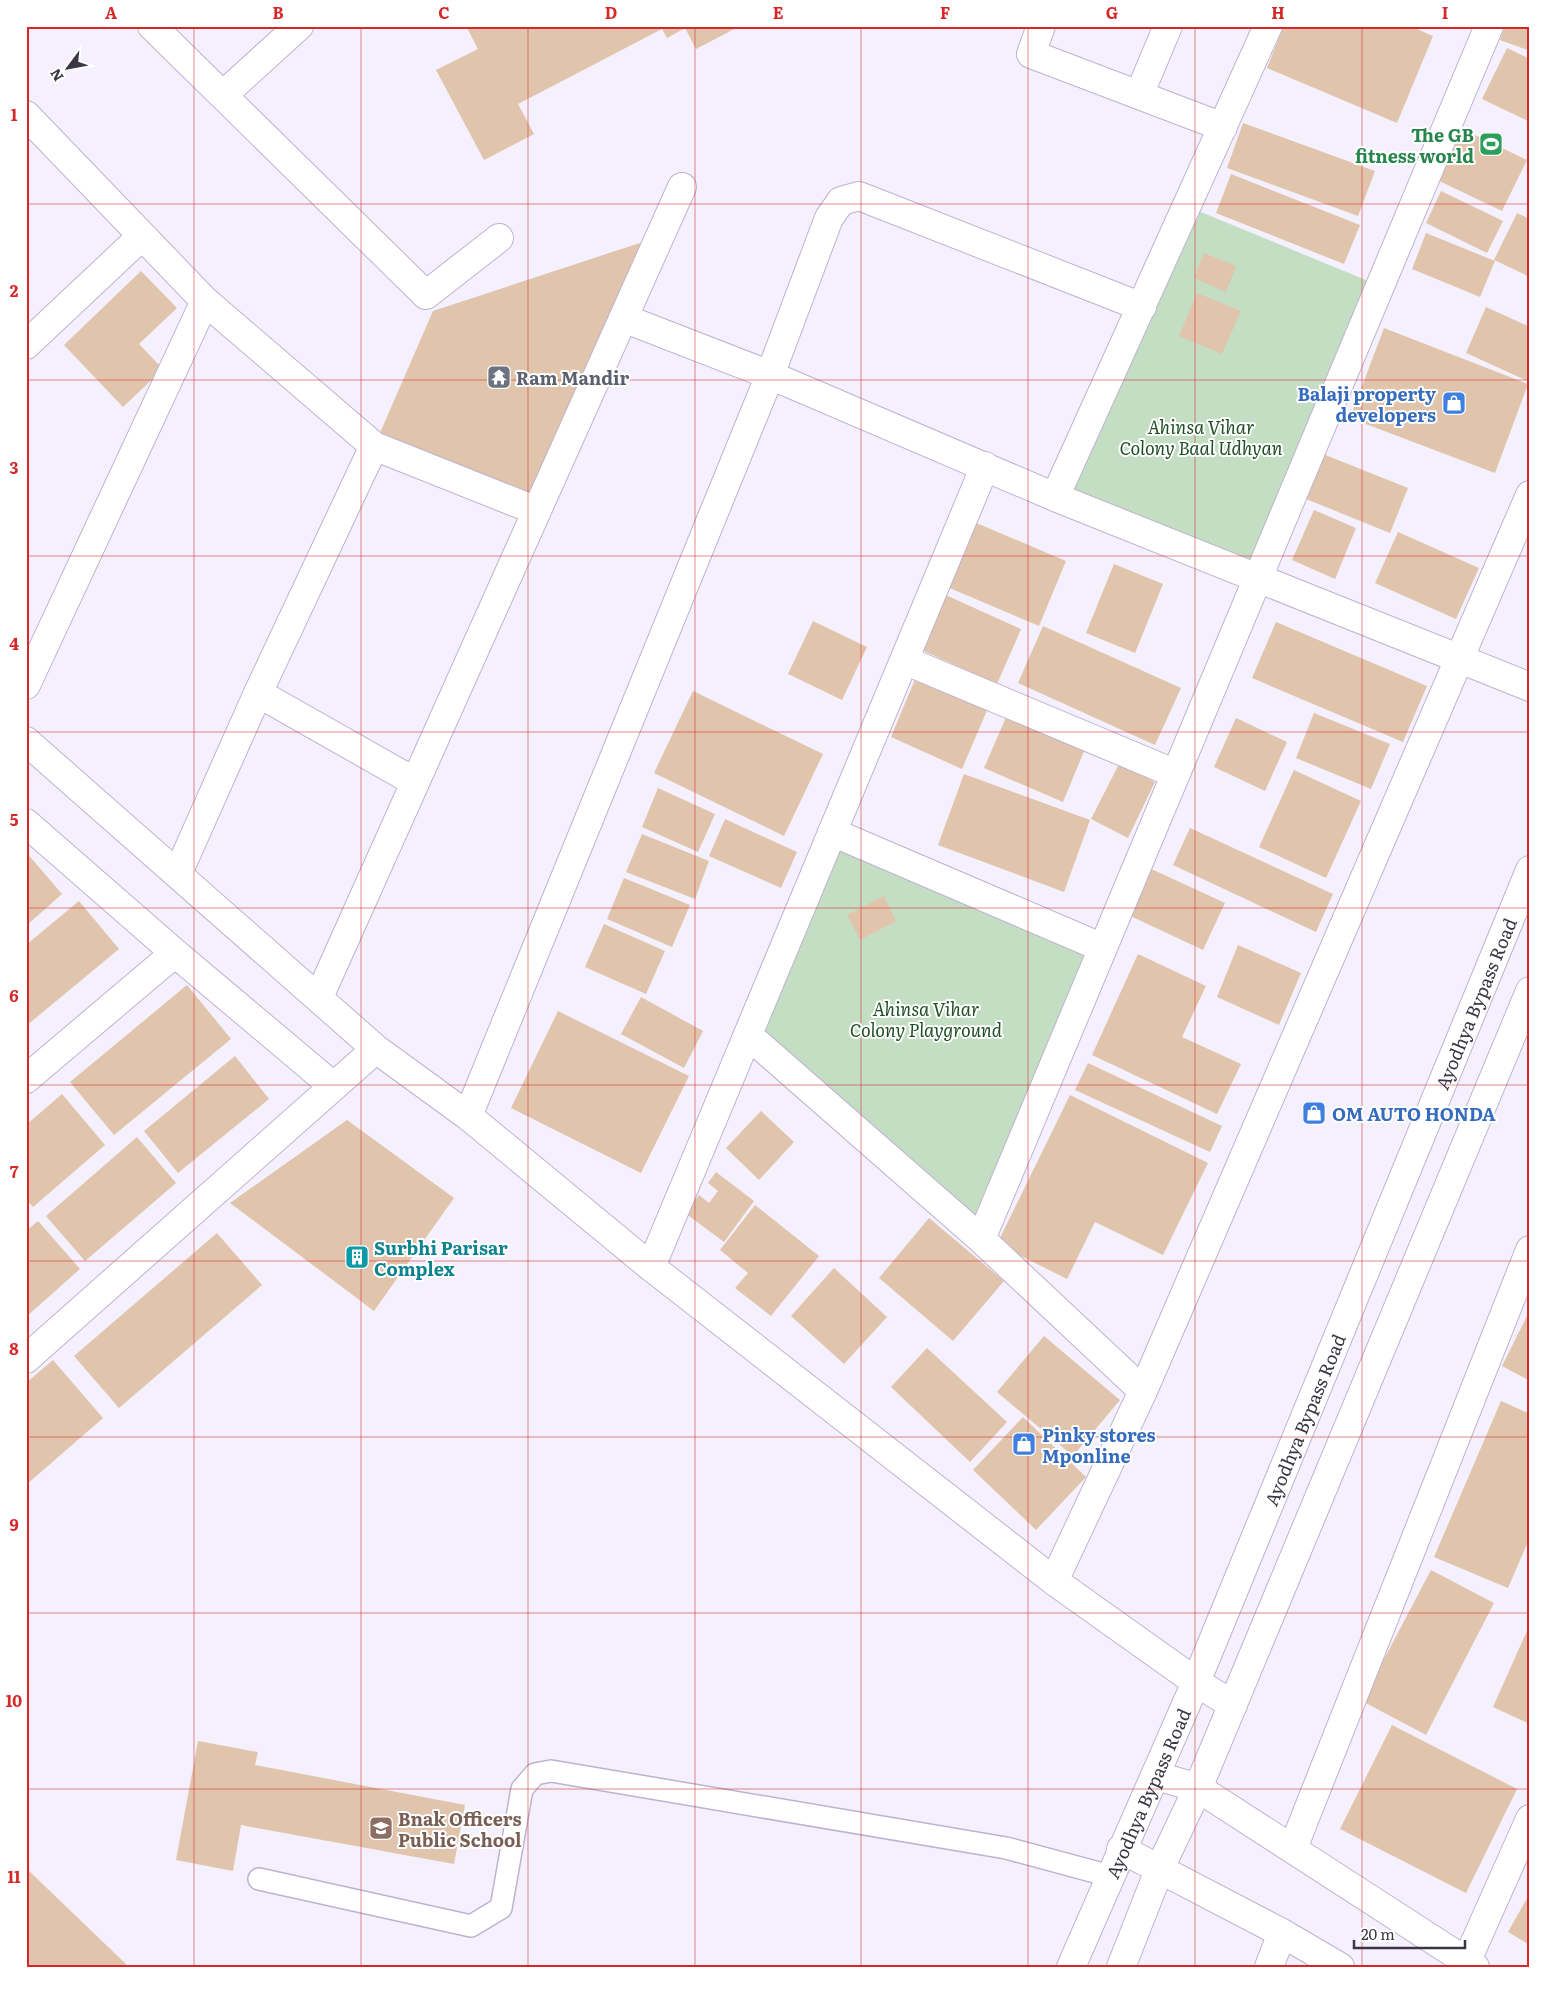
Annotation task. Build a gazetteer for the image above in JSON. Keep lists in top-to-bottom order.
{
  "streets": {
    "street": ["Ayodhya Bypass Road"]
  },
  "parks": ["Ahinsa Vihar Colony Baal Udhyan", "Ahinsa Vihar Colony Playground"],
  "places": {
    "sports": ["The GB fitness world"],
    "temple": ["Ram Mandir"],
    "shop": ["Balaji property developers", "OM AUTO HONDA", "Pinky stores Mponline"],
    "building": ["Surbhi Parisar Complex"],
    "school or university": ["Bnak Officers Public School"]
  },
  "scale_bar": "20 m",
  "north": "bottom left",
  "grid": {
    "columns": [
      "A",
      "B",
      "C",
      "D",
      "E",
      "F",
      "G",
      "H",
      "I"
    ],
    "rows": [
      "1",
      "2",
      "3",
      "4",
      "5",
      "6",
      "7",
      "8",
      "9",
      "10",
      "11"
    ]
  }
}
